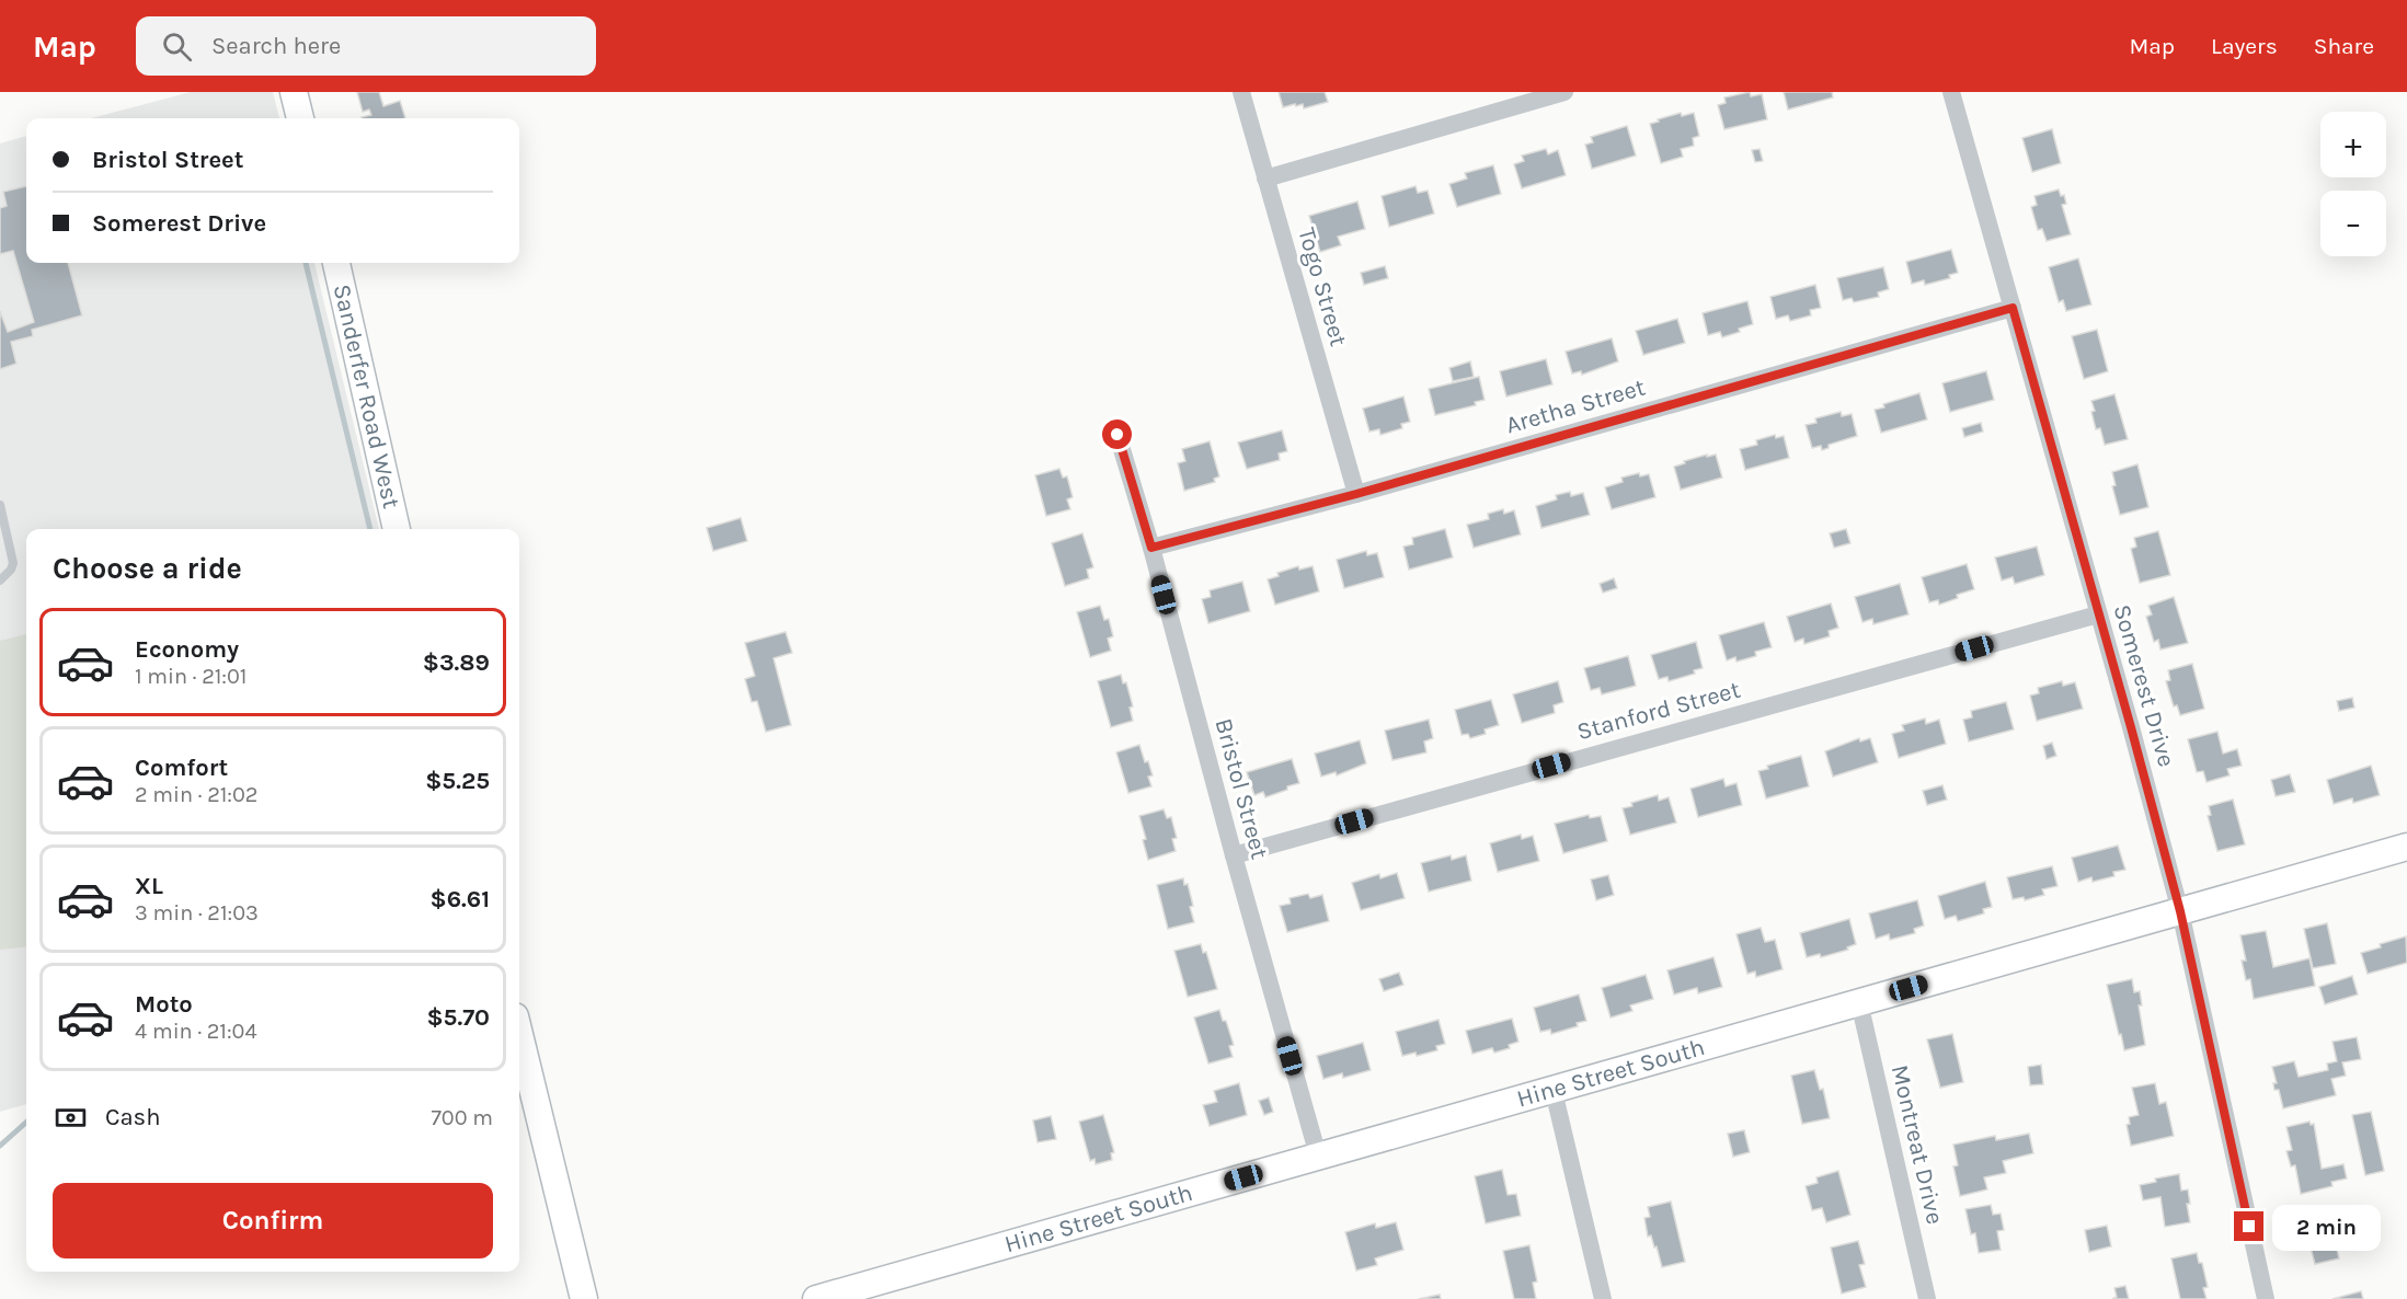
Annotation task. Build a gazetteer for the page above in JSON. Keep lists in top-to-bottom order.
{
  "streets": {
    "street": [
      "Togo Street",
      "Sanderfer Road West",
      "Aretha Street",
      "Somerest Drive",
      "Stanford Street",
      "Bristol Street",
      "Hine Street South",
      "Montreat Drive"
    ]
  },
  "crossings": [
    ["Togo Street", "Aretha Street"],
    ["Aretha Street", "Somerest Drive"],
    ["Aretha Street", "Bristol Street"],
    ["Somerest Drive", "Stanford Street"],
    ["Somerest Drive", "Hine Street South"],
    ["Stanford Street", "Bristol Street"],
    ["Bristol Street", "Hine Street South"],
    ["Hine Street South", "Montreat Drive"]
  ],
  "page": {
    "header": "Map",
    "search": "Search here",
    "nav": ["Map", "Layers", "Share"],
    "map_buttons": ["+", "−"],
    "banner": ["Bristol Street", "Somerest Drive"],
    "heading": "Choose a ride",
    "list": [
      {
        "name": "Economy",
        "note": "1 min · 21:01",
        "value": "$3.89"
      },
      {
        "name": "Comfort",
        "note": "2 min · 21:02",
        "value": "$5.25"
      },
      {
        "name": "XL",
        "note": "3 min · 21:03",
        "value": "$6.61"
      },
      {
        "name": "Moto",
        "note": "4 min · 21:04",
        "value": "$5.70"
      }
    ],
    "pay": ["Cash", "700 m"],
    "buttons": "Confirm",
    "bubble": "2 min"
  }
}
